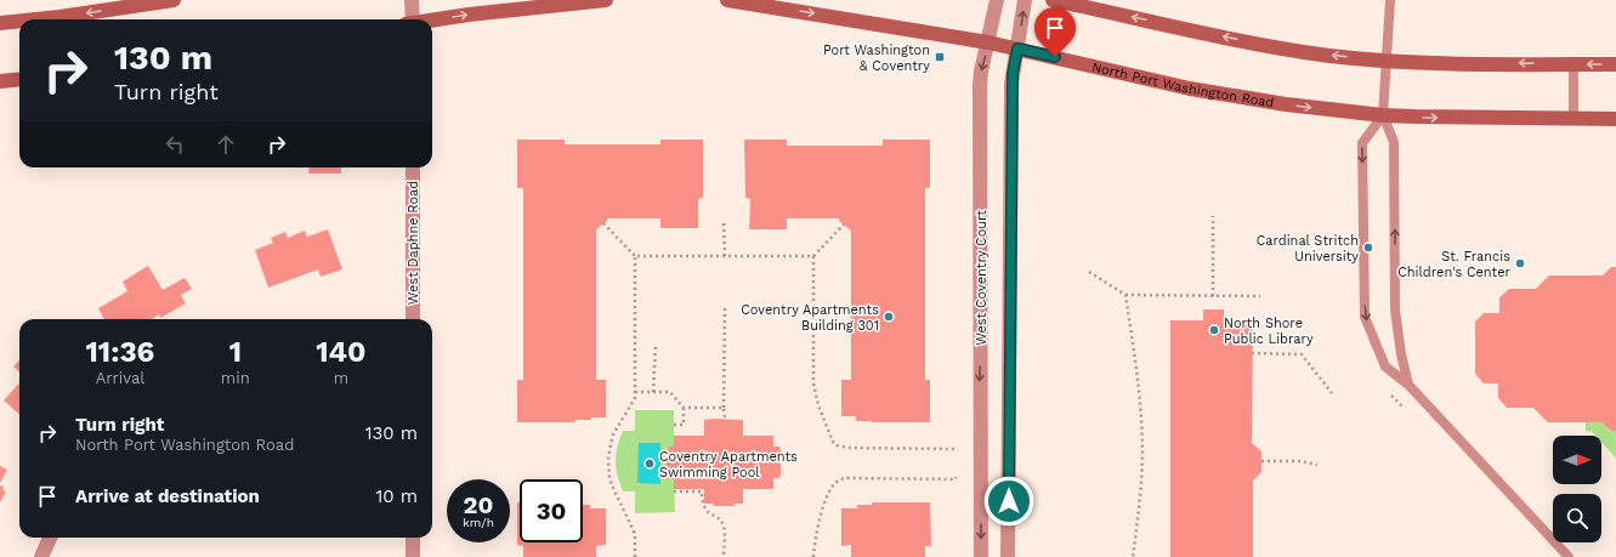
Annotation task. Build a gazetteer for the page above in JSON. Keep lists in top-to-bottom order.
{
  "streets": {
    "main road": ["North Port Washington Road"],
    "street": ["West Daphne Road", "West Coventry Court"]
  },
  "crossings": [
    ["North Port Washington Road", "West Coventry Court"]
  ],
  "places": {
    "transit": ["Port Washington & Coventry"],
    "other": [
      "Cardinal Stritch University",
      "St. Francis Children's Center",
      "Coventry Apartments Building 301",
      "North Shore Public Library",
      "Coventry Apartments Swimming Pool"
    ]
  },
  "north": "right",
  "page": {
    "turn": ["130 m", "Turn right"],
    "eta": [
      "11:36",
      "Arrival",
      "1",
      "min",
      "140",
      "m"
    ],
    "list": [
      {
        "name": "Turn right",
        "note": "North Port Washington Road",
        "value": "130 m"
      },
      {
        "name": "Arrive at destination",
        "value": "10 m"
      }
    ],
    "speed": "20 km/h",
    "limit": "30"
  }
}
